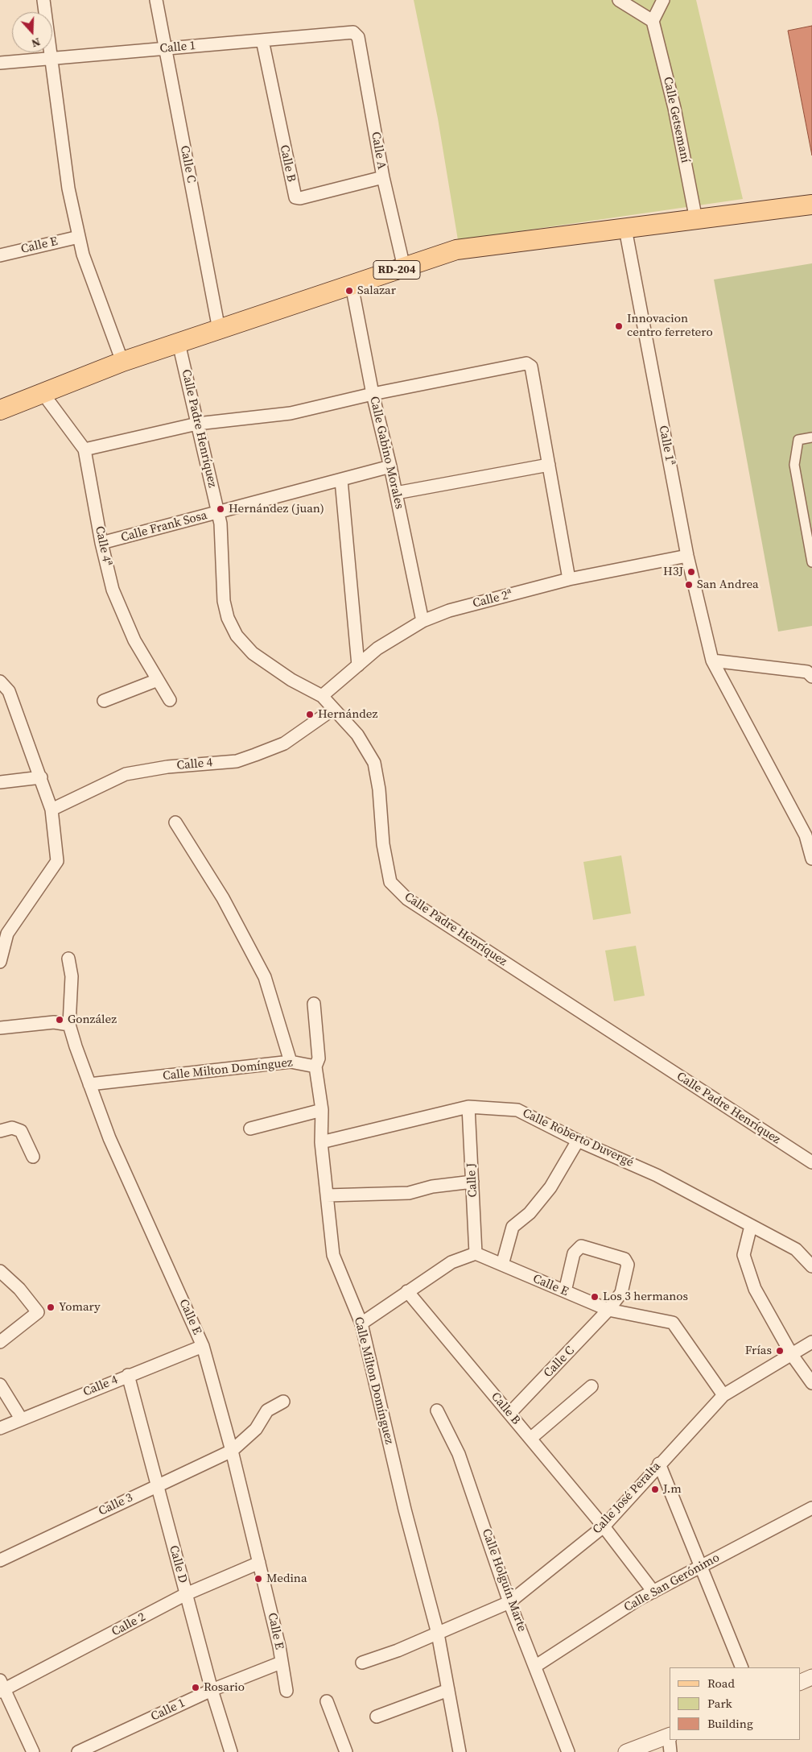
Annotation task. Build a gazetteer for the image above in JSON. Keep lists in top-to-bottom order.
{
  "streets": {
    "main road": ["RD-204"],
    "street": [
      "Calle 1",
      "Calle Getsemaní",
      "Calle A",
      "Calle B",
      "Calle C",
      "Calle E",
      "Calle Padre Henríquez",
      "Calle 1ª",
      "Calle Gabino Morales",
      "Calle Frank Sosa",
      "Calle 4ª",
      "Calle 2ª",
      "Calle 4",
      "Calle Milton Domínguez",
      "Calle Roberto Duvergé",
      "Calle J",
      "Calle José Peralta",
      "Calle 3",
      "Calle D",
      "Calle Holguín Marte",
      "Calle San Gerónimo",
      "Calle 2"
    ]
  },
  "crossings": [
    ["Calle 1", "Calle A"],
    ["Calle 1", "Calle B"],
    ["Calle 1", "Calle C"],
    ["Calle 1", "Calle E"],
    ["Calle 1", "Calle D"],
    ["Calle Getsemaní", "RD-204"],
    ["Calle A", "Calle B"],
    ["Calle A", "RD-204"],
    ["Calle B", "Calle C"],
    ["Calle B", "Calle José Peralta"],
    ["Calle B", "Calle San Gerónimo"],
    ["Calle C", "Calle E"],
    ["Calle C", "RD-204"],
    ["Calle E", "Calle 4"],
    ["Calle E", "Calle Milton Domínguez"],
    ["Calle E", "Calle J"],
    ["Calle E", "Calle José Peralta"],
    ["Calle E", "Calle 3"],
    ["Calle E", "Calle 2"],
    ["RD-204", "Calle Padre Henríquez"],
    ["RD-204", "Calle 1ª"],
    ["RD-204", "Calle Gabino Morales"],
    ["RD-204", "Calle 4ª"],
    ["Calle Padre Henríquez", "Calle Frank Sosa"],
    ["Calle Padre Henríquez", "Calle 2ª"],
    ["Calle Padre Henríquez", "Calle 4"],
    ["Calle 1ª", "Calle 2ª"],
    ["Calle Gabino Morales", "Calle Frank Sosa"],
    ["Calle Gabino Morales", "Calle 2ª"],
    ["Calle Frank Sosa", "Calle 4ª"],
    ["Calle 4", "Calle D"],
    ["Calle Milton Domínguez", "Calle Roberto Duvergé"],
    ["Calle Milton Domínguez", "Calle José Peralta"],
    ["Calle Roberto Duvergé", "Calle J"],
    ["Calle José Peralta", "Calle Holguín Marte"],
    ["Calle 3", "Calle D"],
    ["Calle D", "Calle 2"],
    ["Calle Holguín Marte", "Calle San Gerónimo"]
  ],
  "places": [
    "Salazar",
    "Innovacion centro ferretero",
    "Hernández (juan)",
    "H3J",
    "San Andrea",
    "Hernández",
    "González",
    "Los 3 hermanos",
    "Yomary",
    "Frías",
    "J.m",
    "Medina",
    "Rosario"
  ],
  "legend": ["Road", "Park", "Building"],
  "north": "bottom"
}
